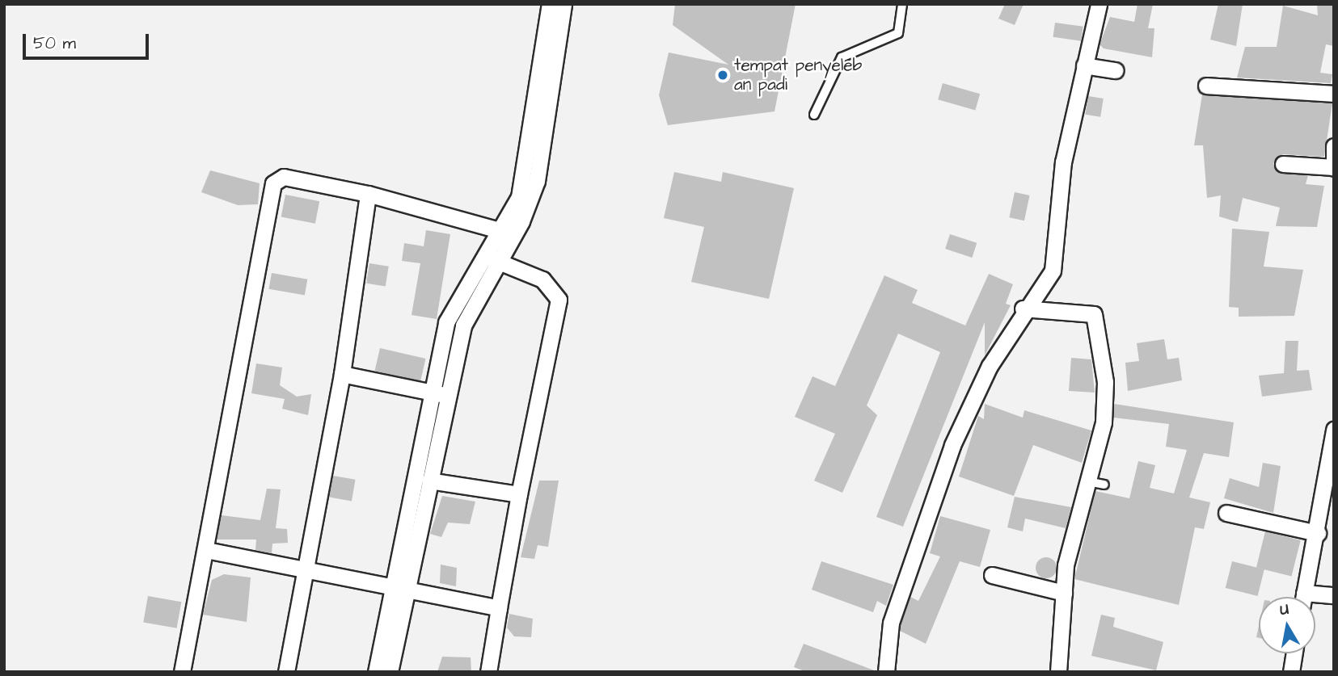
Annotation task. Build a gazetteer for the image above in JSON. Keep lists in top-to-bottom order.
{
  "places": ["tempat penyeleb an padi"],
  "scale_bar": "50 m",
  "north": "top"
}
